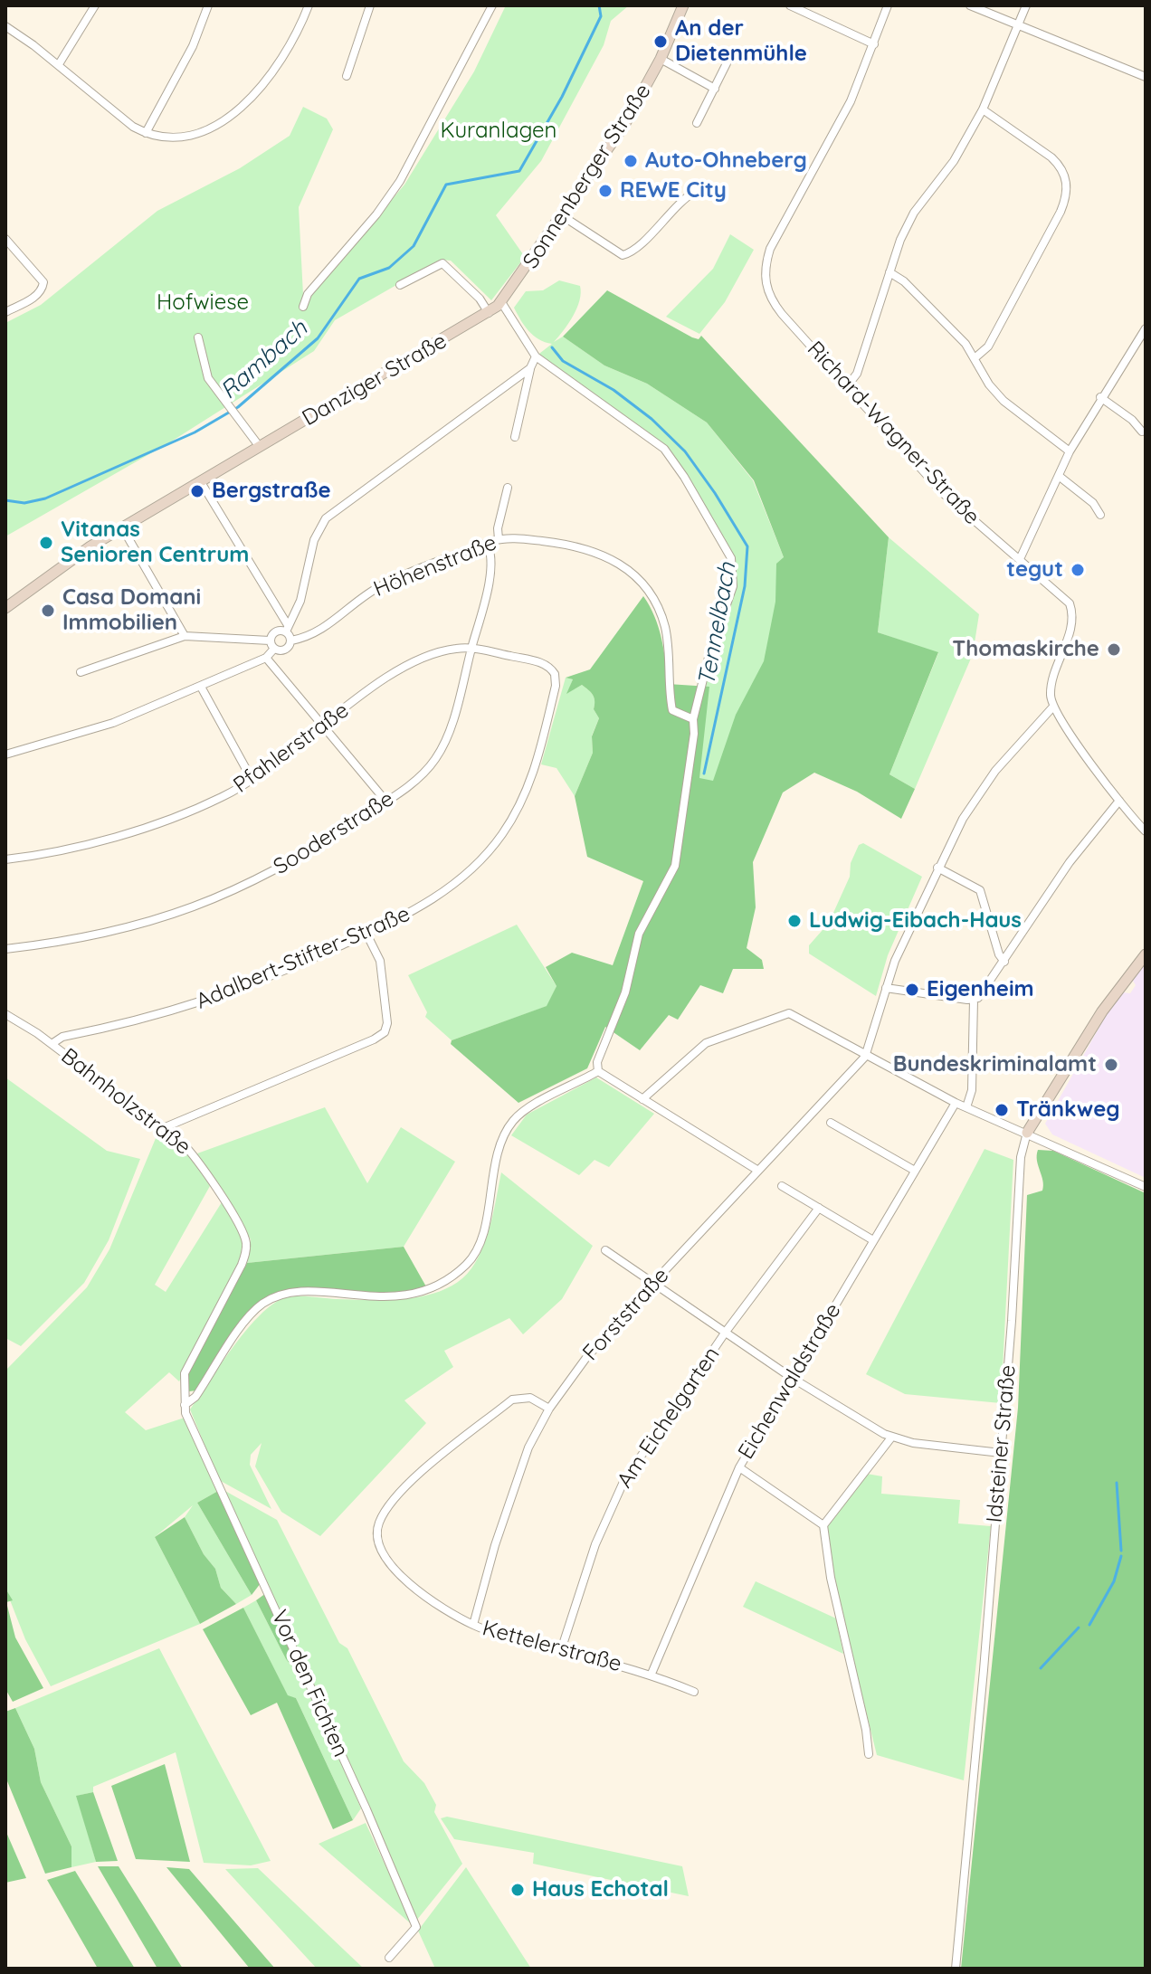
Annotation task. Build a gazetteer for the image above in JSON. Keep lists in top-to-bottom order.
{
  "streets": {
    "main road": ["Sonnenberger Straße", "Danziger Straße", "Idsteiner Straße"],
    "street": [
      "Richard-Wagner-Straße",
      "Höhenstraße",
      "Pfahlerstraße",
      "Sooderstraße",
      "Adalbert-Stifter-Straße",
      "Bahnholzstraße",
      "Forststraße",
      "Eichenwaldstraße",
      "Am Eichelgarten",
      "Kettelerstraße",
      "Vor den Fichten"
    ]
  },
  "crossings": [
    ["Sonnenberger Straße", "Danziger Straße"],
    ["Höhenstraße", "Sooderstraße"],
    ["Pfahlerstraße", "Sooderstraße"],
    ["Pfahlerstraße", "Adalbert-Stifter-Straße"],
    ["Adalbert-Stifter-Straße", "Bahnholzstraße"],
    ["Bahnholzstraße", "Vor den Fichten"],
    ["Forststraße", "Kettelerstraße"],
    ["Eichenwaldstraße", "Kettelerstraße"],
    ["Am Eichelgarten", "Kettelerstraße"]
  ],
  "water": ["Rambach", "Tennelbach"],
  "parks": ["Kuranlagen", "Hofwiese"],
  "places": [
    "An der Dietenmühle",
    "Auto-Ohneberg",
    "REWE City",
    "Bergstraße",
    "Vitanas Senioren Centrum",
    "tegut",
    "Casa Domani Immobilien",
    "Thomaskirche",
    "Ludwig-Eibach-Haus",
    "Eigenheim",
    "Bundeskriminalamt",
    "Tränkweg",
    "Haus Echotal"
  ]
}
